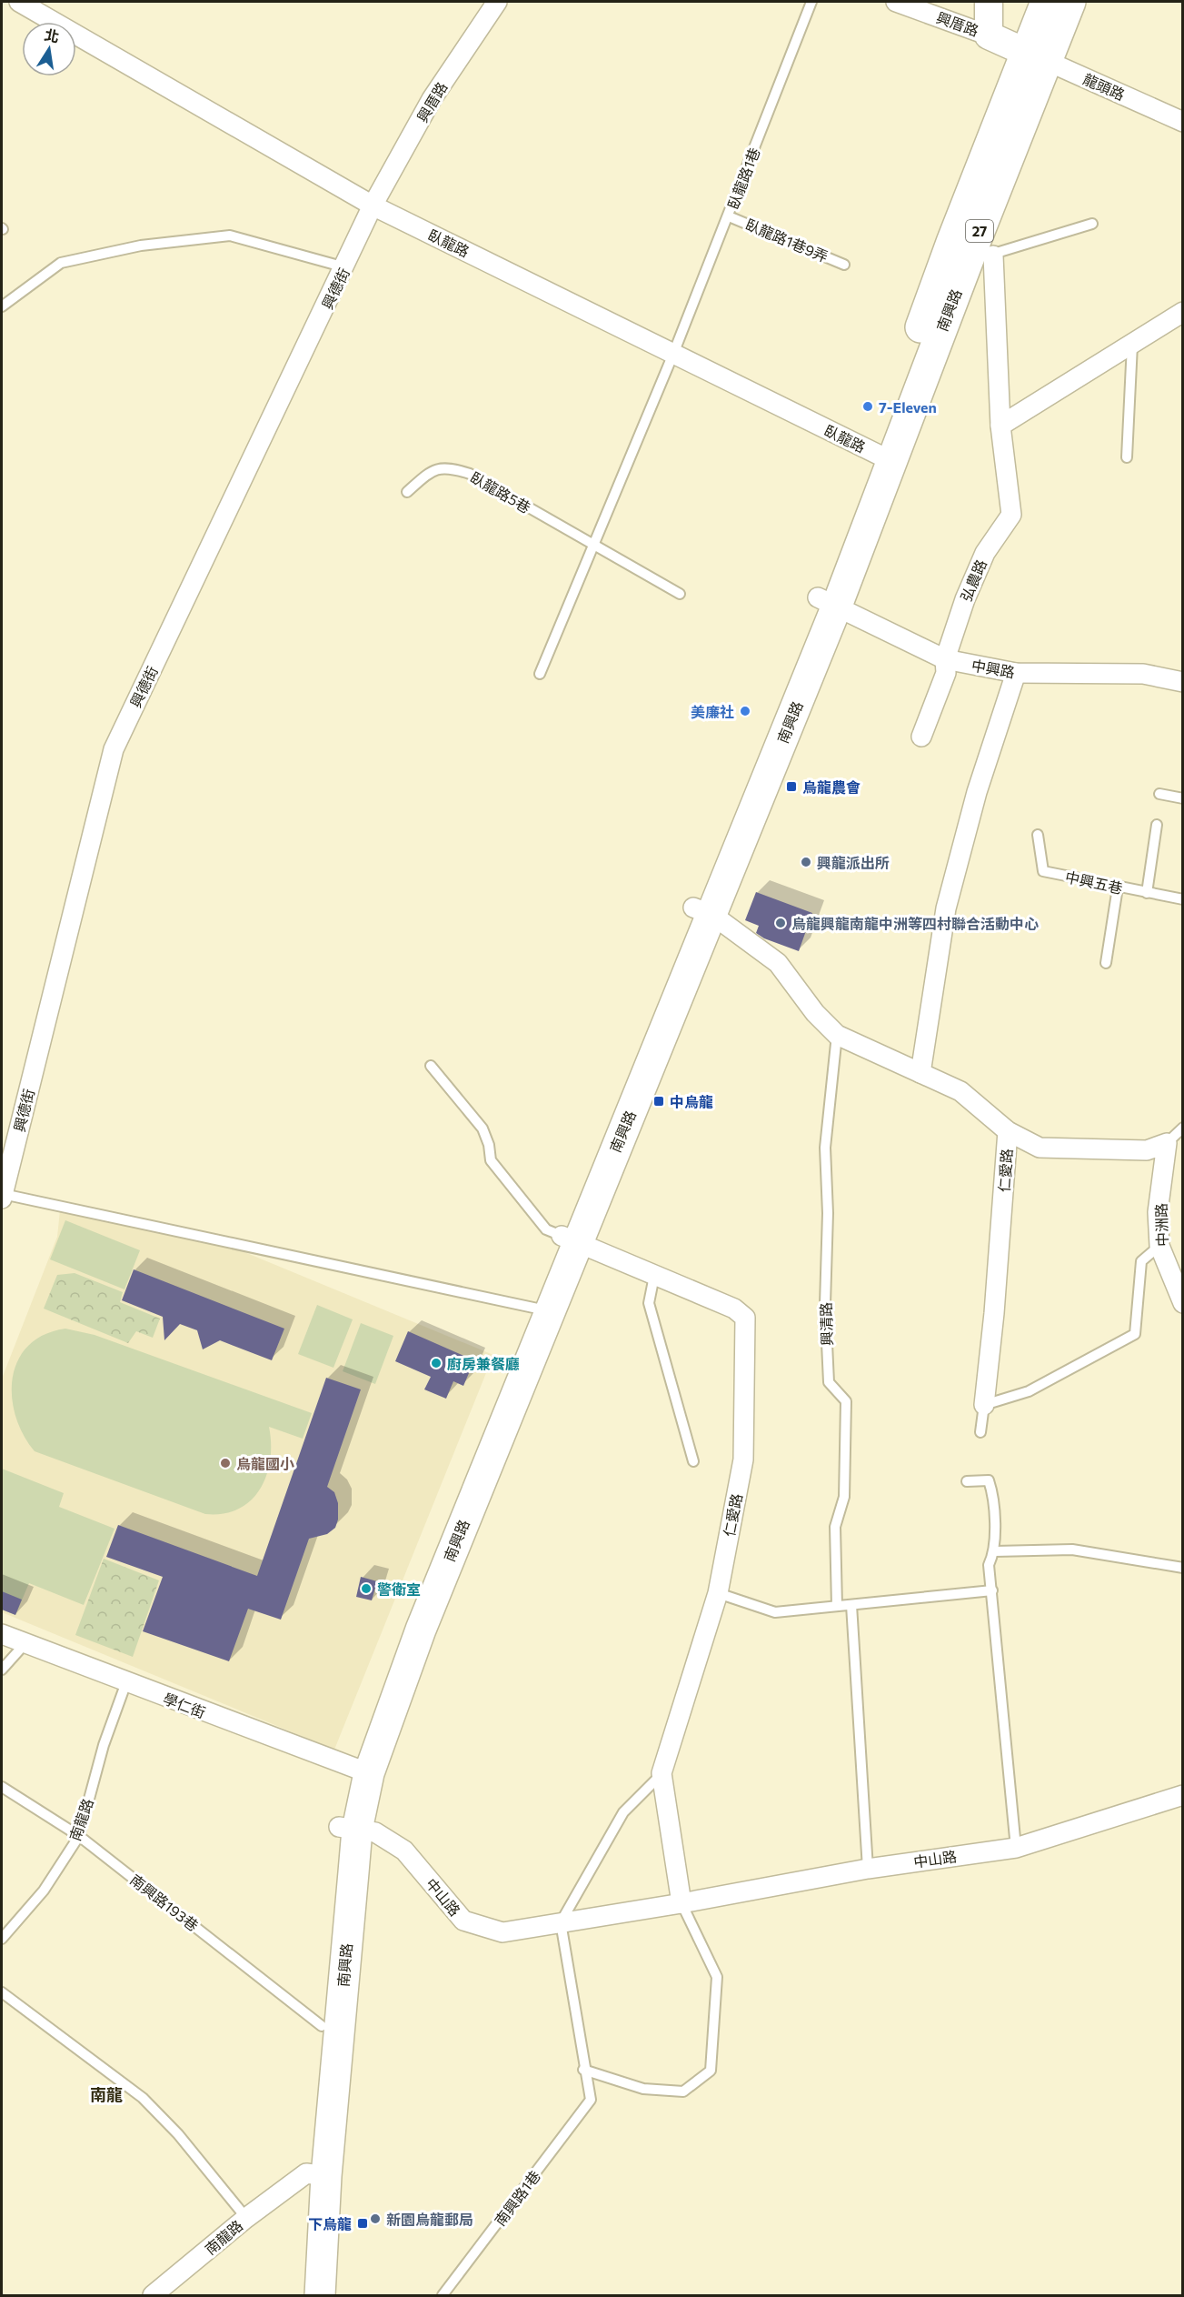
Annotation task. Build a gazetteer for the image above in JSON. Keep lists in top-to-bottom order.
{
  "streets": {
    "main road": ["27", "南興路"],
    "street": [
      "興厝路",
      "龍頭路",
      "臥龍路",
      "興德街",
      "弘農路",
      "中興路",
      "仁愛路",
      "中洲路",
      "學仁街",
      "南龍路",
      "中山路"
    ],
    "lane": [
      "臥龍路1巷",
      "臥龍路1巷9弄",
      "臥龍路5巷",
      "中興五巷",
      "興清路",
      "南興路193巷",
      "南興路1巷"
    ]
  },
  "crossings": [
    ["興厝路", "龍頭路"],
    ["興厝路", "臥龍路"],
    ["興厝路", "興德街"],
    ["興厝路", "南興路"],
    ["龍頭路", "南興路"],
    ["臥龍路1巷", "臥龍路1巷9弄"],
    ["臥龍路1巷", "臥龍路"],
    ["臥龍路", "興德街"],
    ["臥龍路", "南興路"],
    ["南興路", "弘農路"],
    ["南興路", "中興路"],
    ["南興路", "仁愛路"],
    ["南興路", "學仁街"],
    ["南興路", "南龍路"],
    ["南興路", "中山路"],
    ["南興路", "南興路193巷"],
    ["弘農路", "中興路"],
    ["仁愛路", "中山路"],
    ["學仁街", "南龍路"],
    ["南龍路", "南興路193巷"]
  ],
  "districts": ["南龍"],
  "places": {
    "other": [
      "7-Eleven",
      "美廉社",
      "興龍派出所",
      "烏龍興龍南龍中洲等四村聯合活動中心",
      "廚房兼餐廳",
      "烏龍國小",
      "警衛室",
      "新園烏龍郵局"
    ],
    "transit": ["烏龍農會", "中烏龍", "下烏龍"]
  },
  "north": "top"
}
